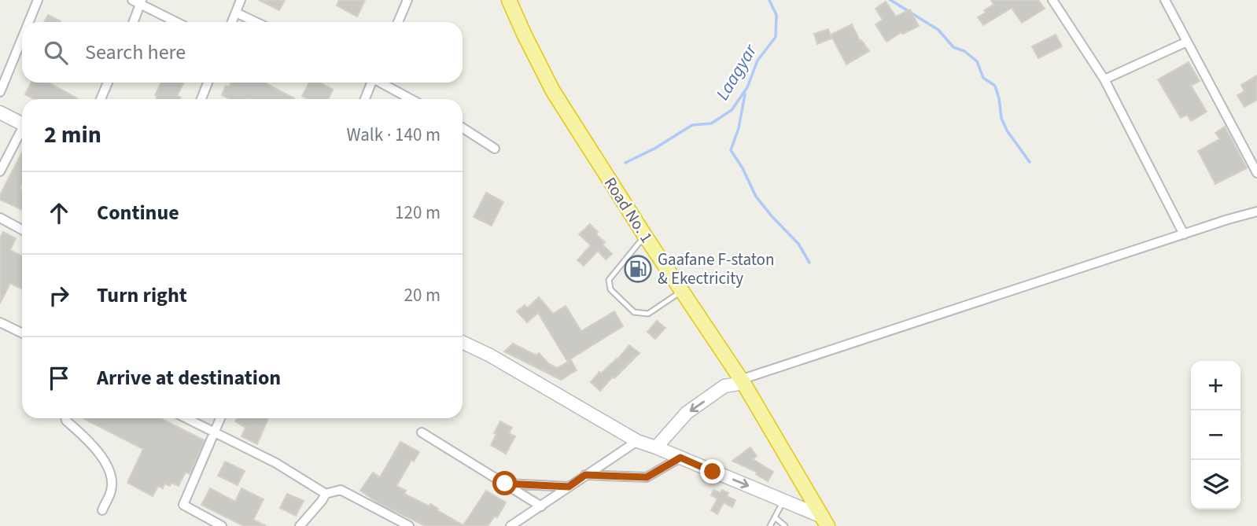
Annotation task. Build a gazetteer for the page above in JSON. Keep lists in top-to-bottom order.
{
  "streets": {
    "highway": ["Road No. 1"]
  },
  "water": ["Laagyar"],
  "places": {
    "fuel station": ["Gaafane F-staton & Ekectricity"]
  },
  "page": {
    "search": "Search here",
    "heading": ["2 min", "Walk · 140 m"],
    "list": [
      ["Continue", "120 m"],
      ["Turn right", "20 m"],
      "Arrive at destination"
    ],
    "map_buttons": ["+", "−"]
  }
}
